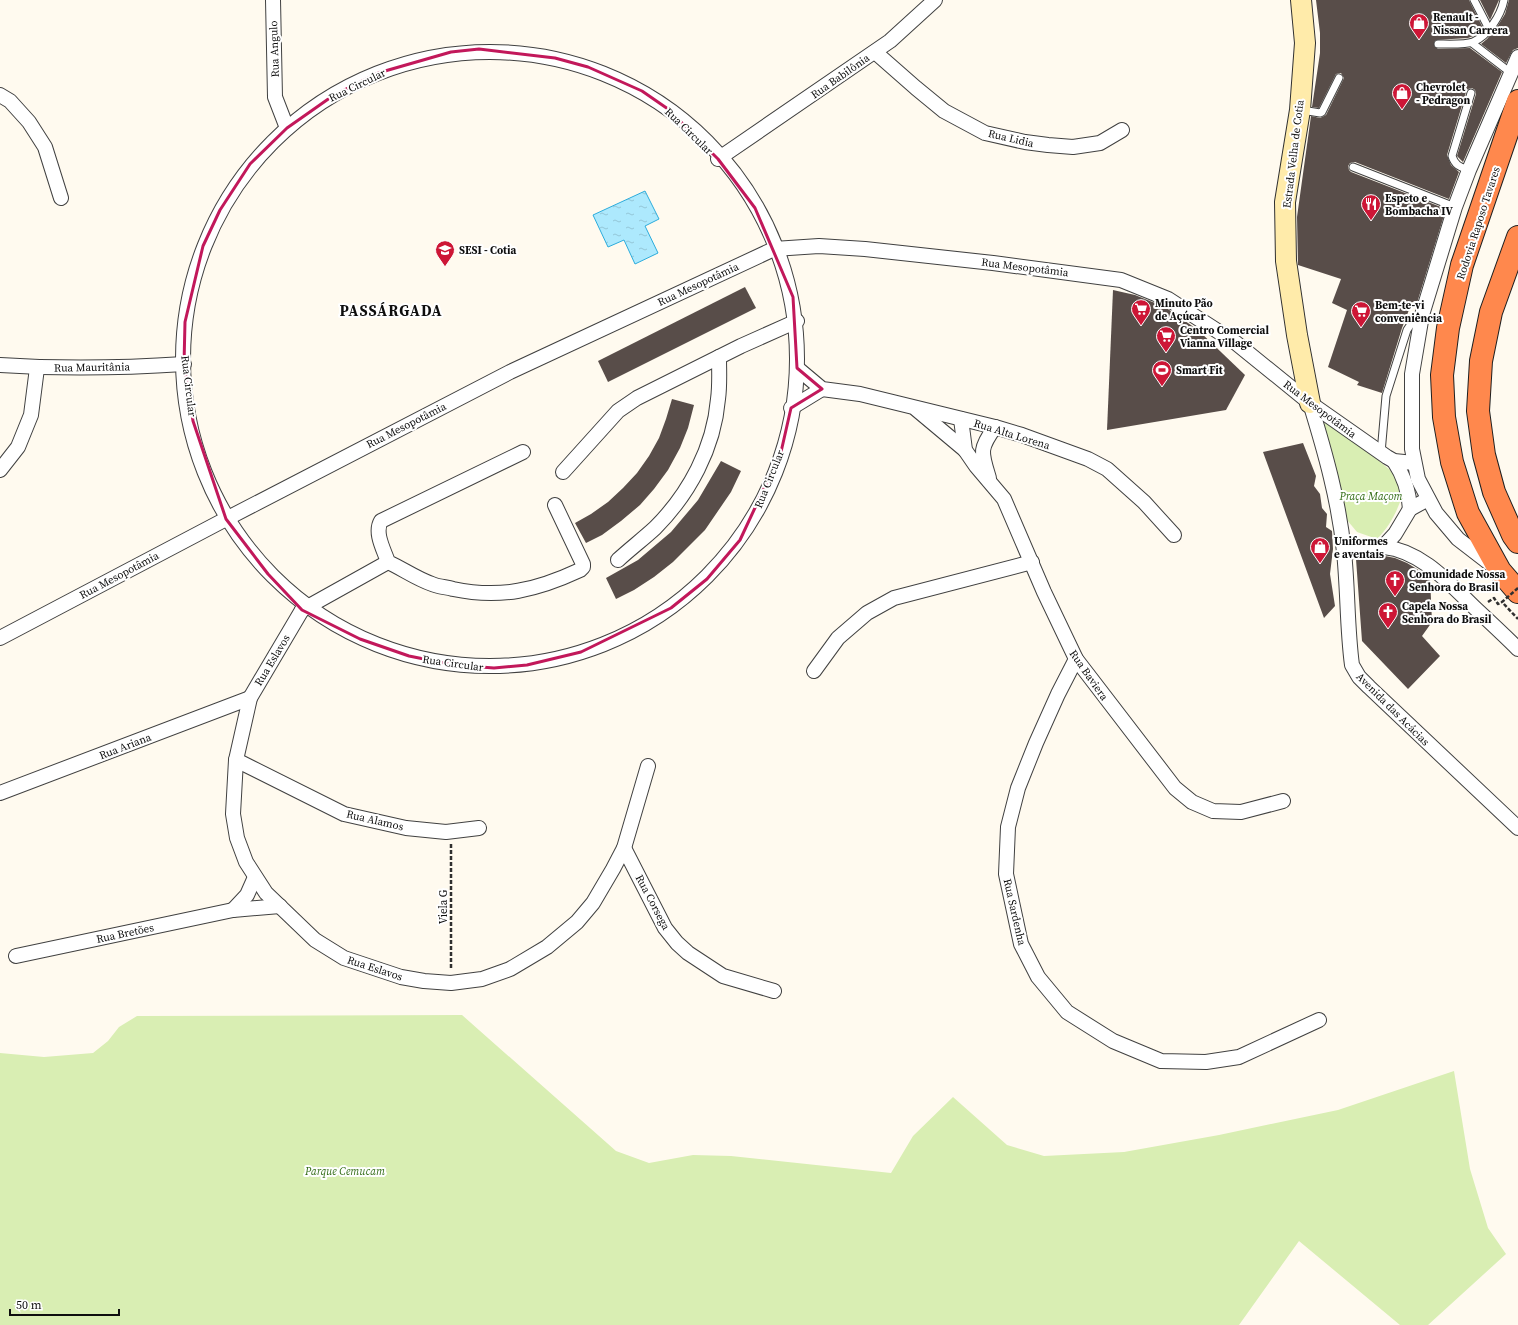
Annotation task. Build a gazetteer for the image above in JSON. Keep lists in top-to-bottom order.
{
  "streets": {
    "highway": ["Rodovia Raposo Tavares"],
    "street": [
      "Rua Angulo",
      "Rua Babilônia",
      "Rua Circular",
      "Rua Lidia",
      "Estrada Velha de Cotia",
      "Rua Mesopotâmia",
      "Rua Mauritânia",
      "Rua Alta Lorena",
      "Rua Eslavos",
      "Rua Baviera",
      "Avenida das Acácias",
      "Rua Ariana",
      "Rua Alamos",
      "Rua Corsega",
      "Rua Sardenha",
      "Rua Bretões"
    ],
    "path": ["Viela G"]
  },
  "crossings": [
    ["Rua Angulo", "Rua Circular"],
    ["Rua Babilônia", "Rua Circular"],
    ["Rua Babilônia", "Rua Lidia"],
    ["Rua Circular", "Rua Mesopotâmia"],
    ["Rua Circular", "Rua Mauritânia"],
    ["Rua Circular", "Rua Eslavos"],
    ["Estrada Velha de Cotia", "Rua Mesopotâmia"],
    ["Estrada Velha de Cotia", "Avenida das Acácias"],
    ["Rua Mesopotâmia", "Avenida das Acácias"],
    ["Rua Alta Lorena", "Rua Baviera"],
    ["Rua Eslavos", "Rua Ariana"],
    ["Rua Eslavos", "Rua Alamos"],
    ["Rua Eslavos", "Rua Corsega"],
    ["Rua Eslavos", "Viela G"],
    ["Rua Eslavos", "Rua Bretões"],
    ["Rua Baviera", "Rua Sardenha"],
    ["Rua Alamos", "Viela G"]
  ],
  "districts": ["PASSÁRGADA"],
  "parks": ["Praça Maçom", "Parque Cemucam"],
  "places": {
    "shop": ["Renault - Nissan Carrera", "Chevrolet - Pedragon", "Uniformes e aventais"],
    "restaurant": ["Espeto e Bombacha IV"],
    "school or university": ["SESI - Cotia"],
    "supermarket": ["Minuto Pão de Açúcar", "Bem-te-vi conveniência", "Centro Comercial Vianna Village"],
    "sports": ["Smart Fit"],
    "church": ["Comunidade Nossa Senhora do Brasil", "Capela Nossa Senhora do Brasil"]
  },
  "scale_bar": "50 m"
}
